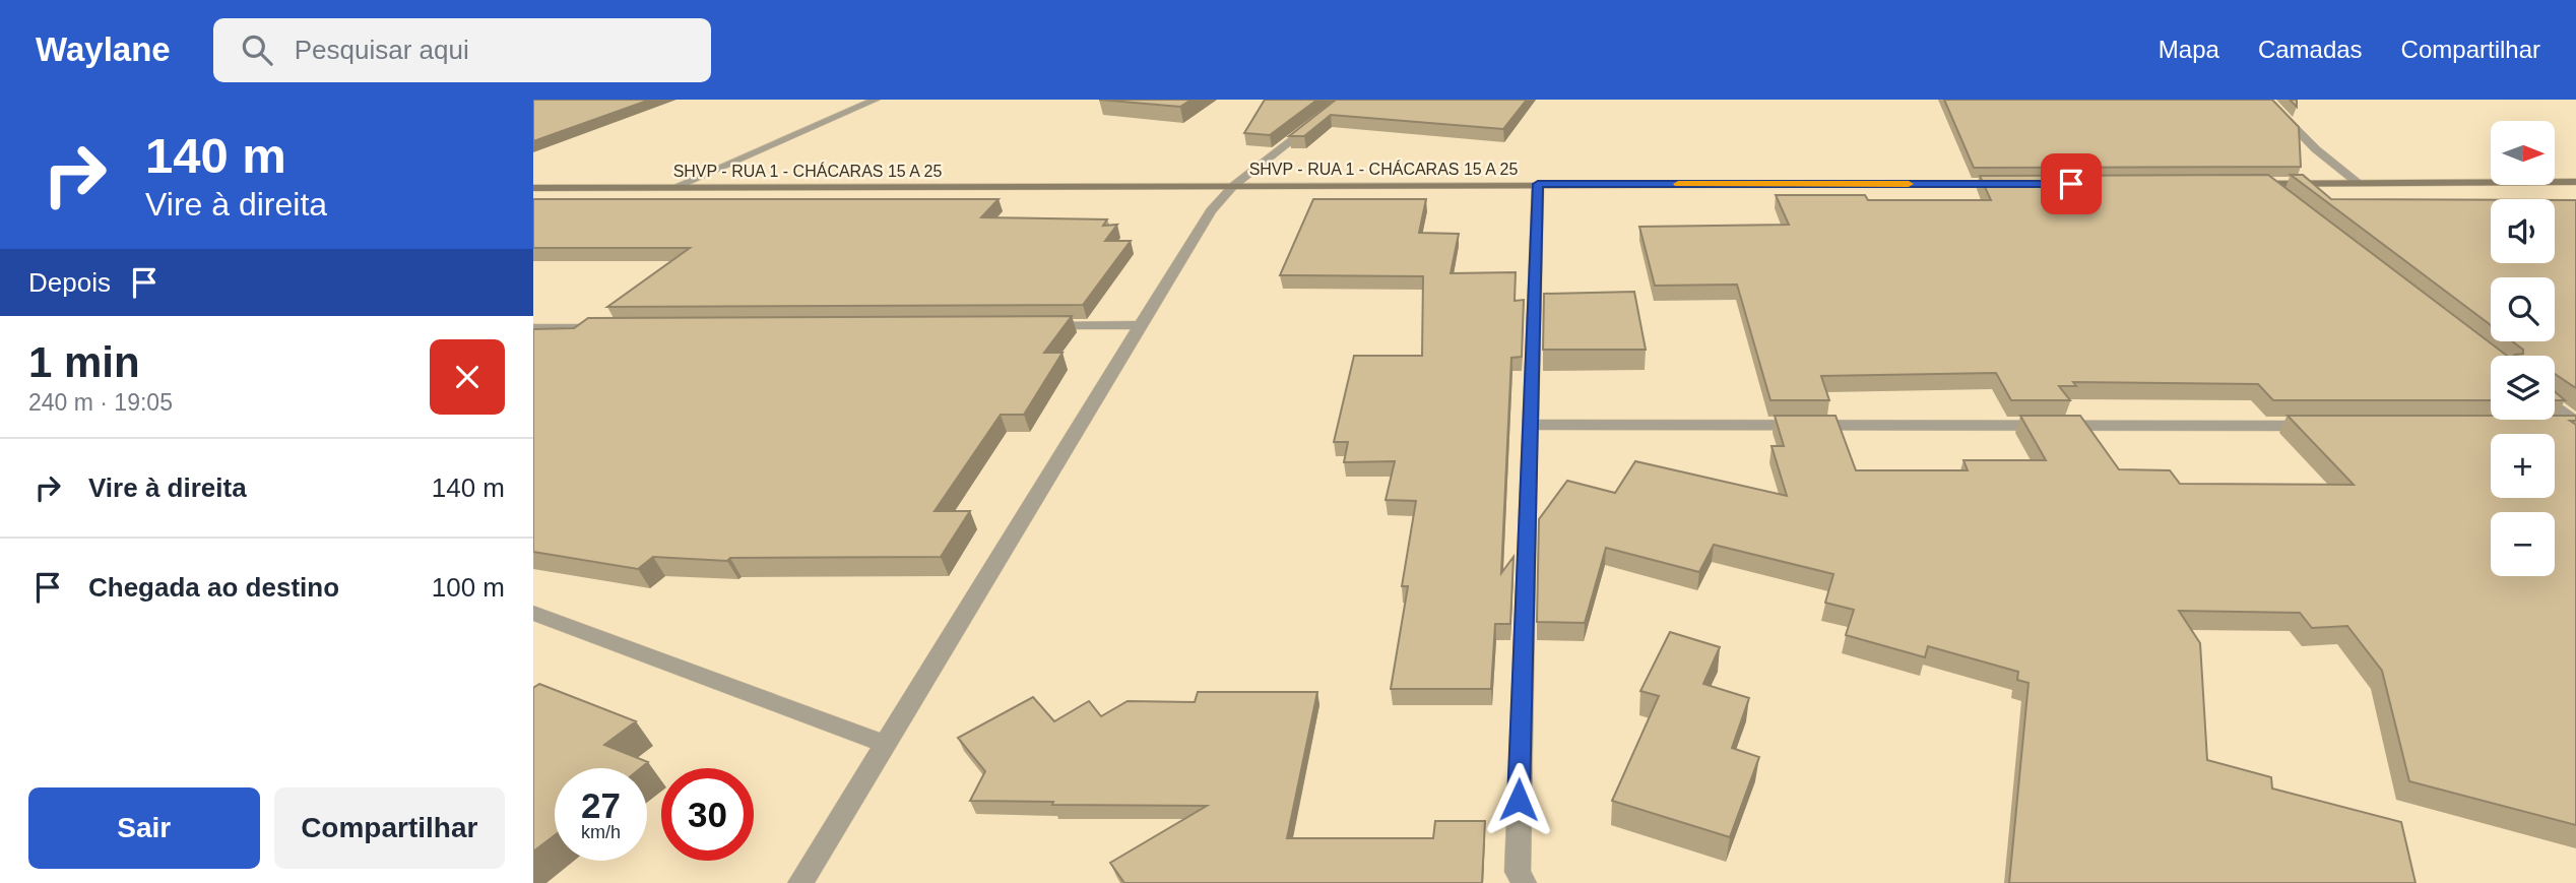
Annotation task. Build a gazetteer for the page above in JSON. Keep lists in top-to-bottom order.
{
  "streets": {
    "street": ["SHVP - RUA 1 - CHÁCARAS 15 A 25"]
  },
  "north": "right",
  "page": {
    "header": "Waylane",
    "search": "Pesquisar aqui",
    "nav": ["Mapa", "Camadas", "Compartilhar"],
    "turn": ["140 m", "Vire à direita"],
    "map_buttons": ["+", "−"],
    "then": "Depois",
    "heading": ["1 min", "240 m · 19:05"],
    "list": [
      {
        "name": "Vire à direita",
        "value": "140 m"
      },
      {
        "name": "Chegada ao destino",
        "value": "100 m"
      }
    ],
    "speed": "27 km/h",
    "limit": "30",
    "buttons": ["Sair", "Compartilhar"]
  }
}
